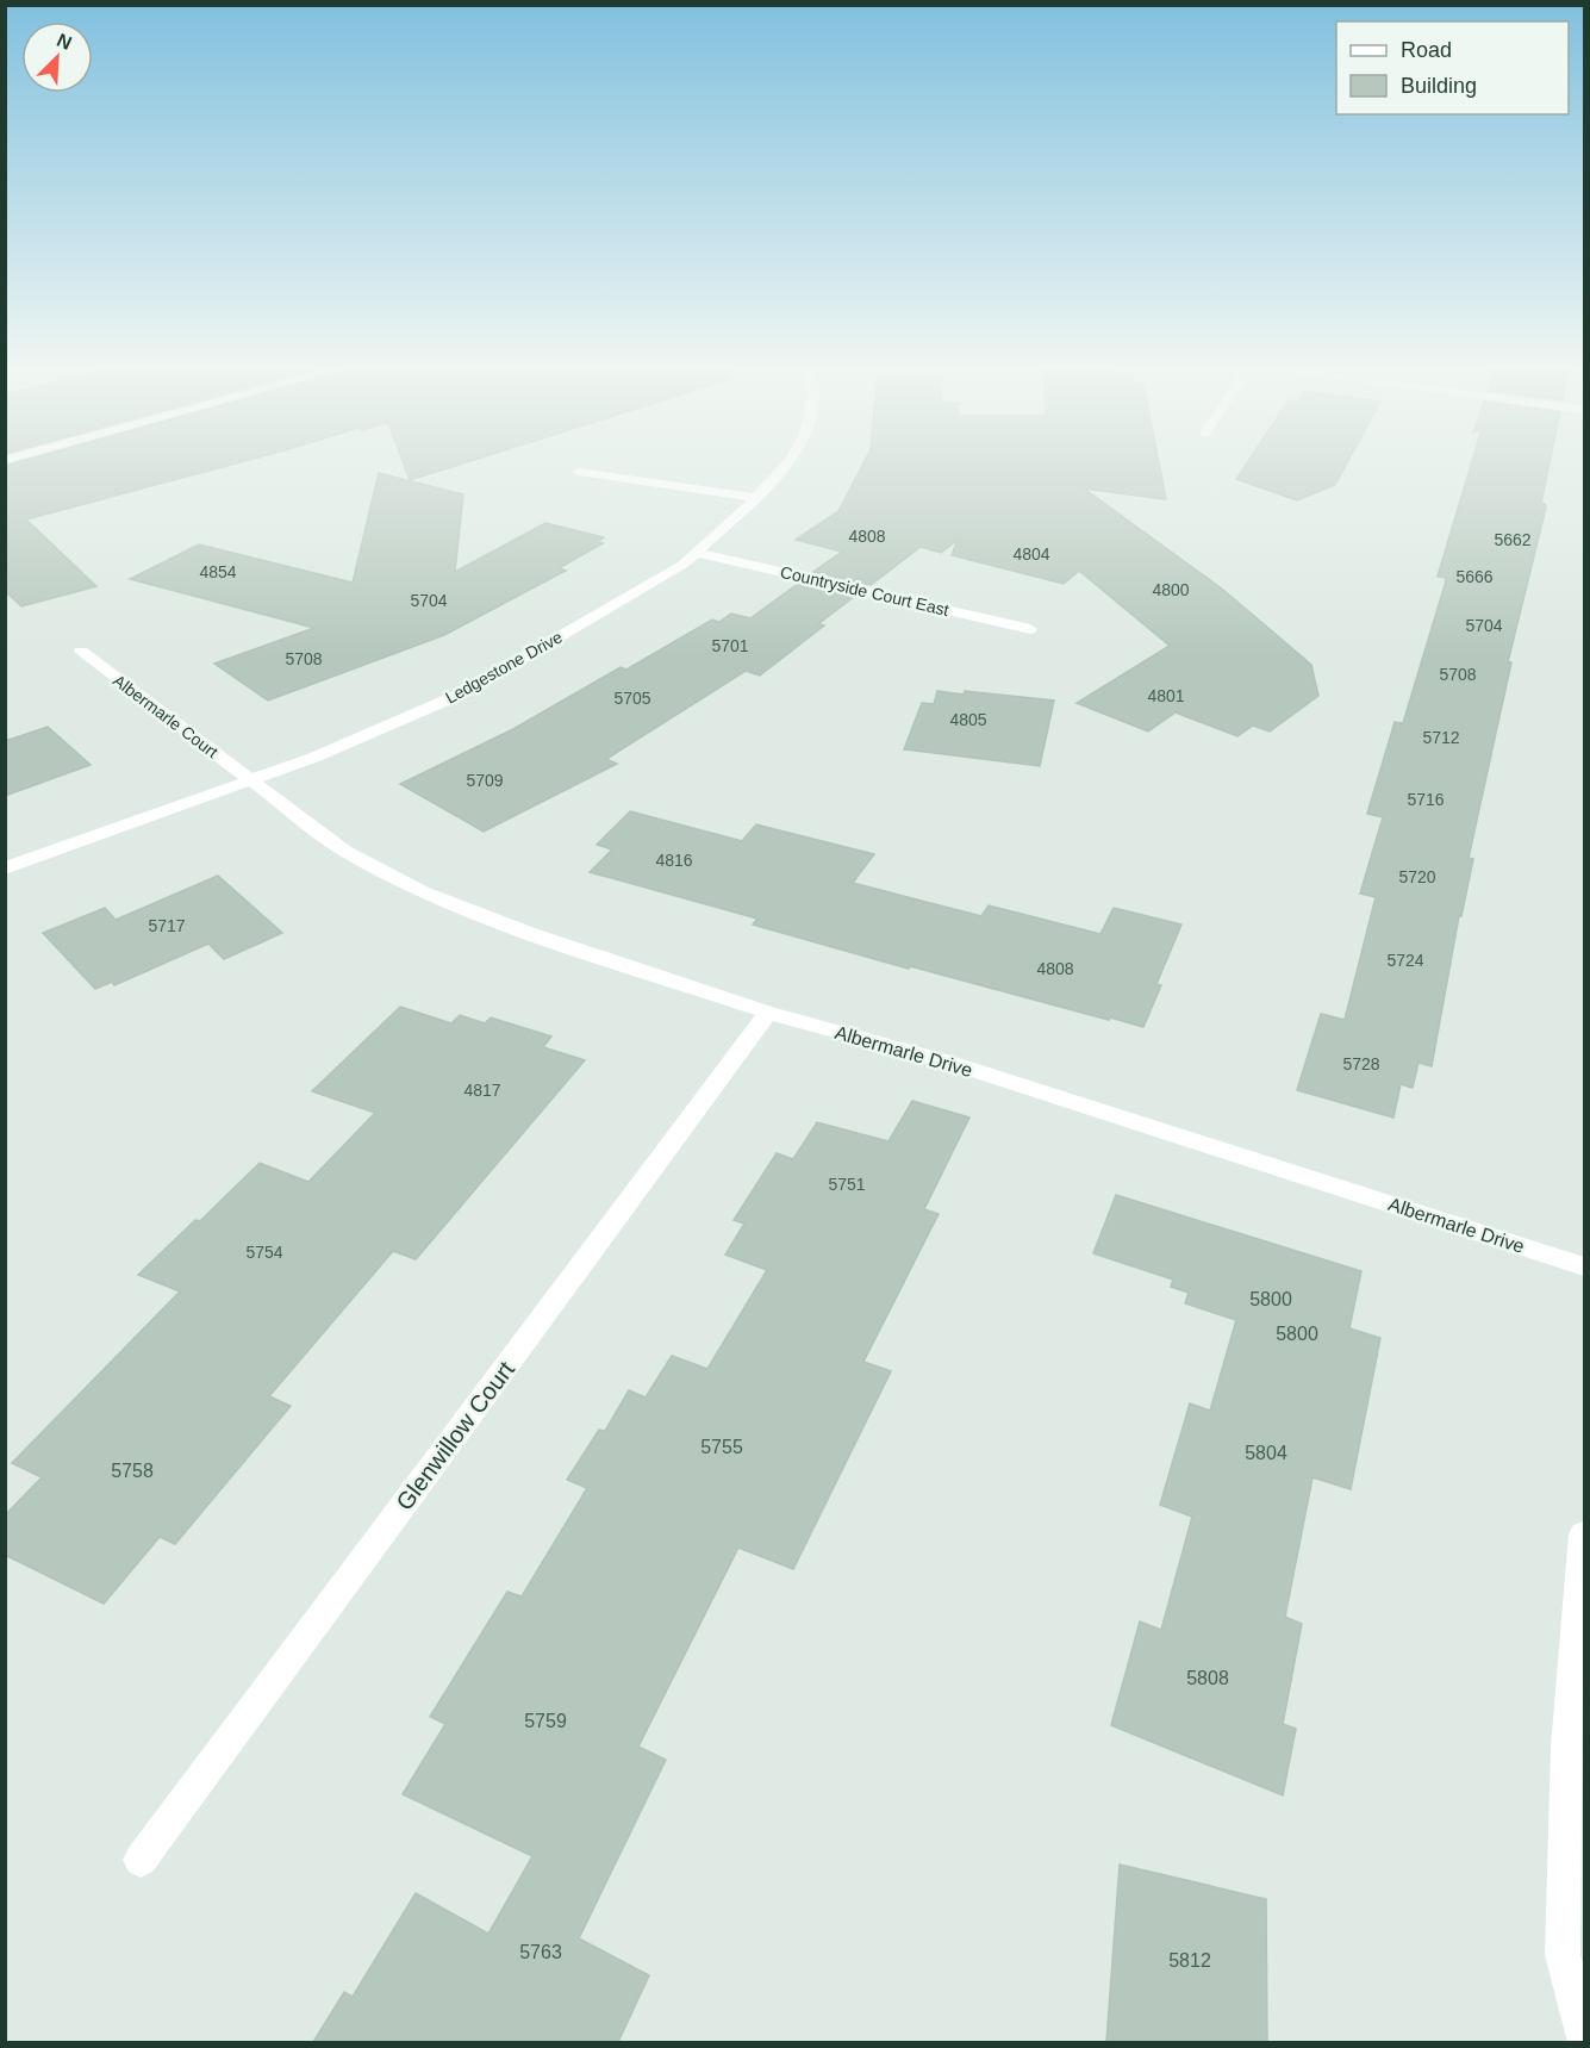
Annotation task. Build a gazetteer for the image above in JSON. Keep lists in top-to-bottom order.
{
  "streets": {
    "street": [
      "Countryside Court East",
      "Ledgestone Drive",
      "Albermarle Court",
      "Albermarle Drive",
      "Glenwillow Court"
    ]
  },
  "crossings": [
    ["Countryside Court East", "Ledgestone Drive"],
    ["Ledgestone Drive", "Albermarle Court"],
    ["Ledgestone Drive", "Albermarle Drive"],
    ["Albermarle Court", "Albermarle Drive"],
    ["Albermarle Drive", "Glenwillow Court"]
  ],
  "house_numbers": [
    "4808",
    "5662",
    "4804",
    "4854",
    "5666",
    "4800",
    "5704",
    "5704",
    "5701",
    "5708",
    "5708",
    "4801",
    "5705",
    "4805",
    "5712",
    "5709",
    "5716",
    "4816",
    "5720",
    "5717",
    "5724",
    "4808",
    "5728",
    "4817",
    "5751",
    "5754",
    "5800",
    "5800",
    "5755",
    "5804",
    "5758",
    "5808",
    "5759",
    "5763",
    "5812"
  ],
  "legend": ["Road", "Building"],
  "north": "top right"
}
